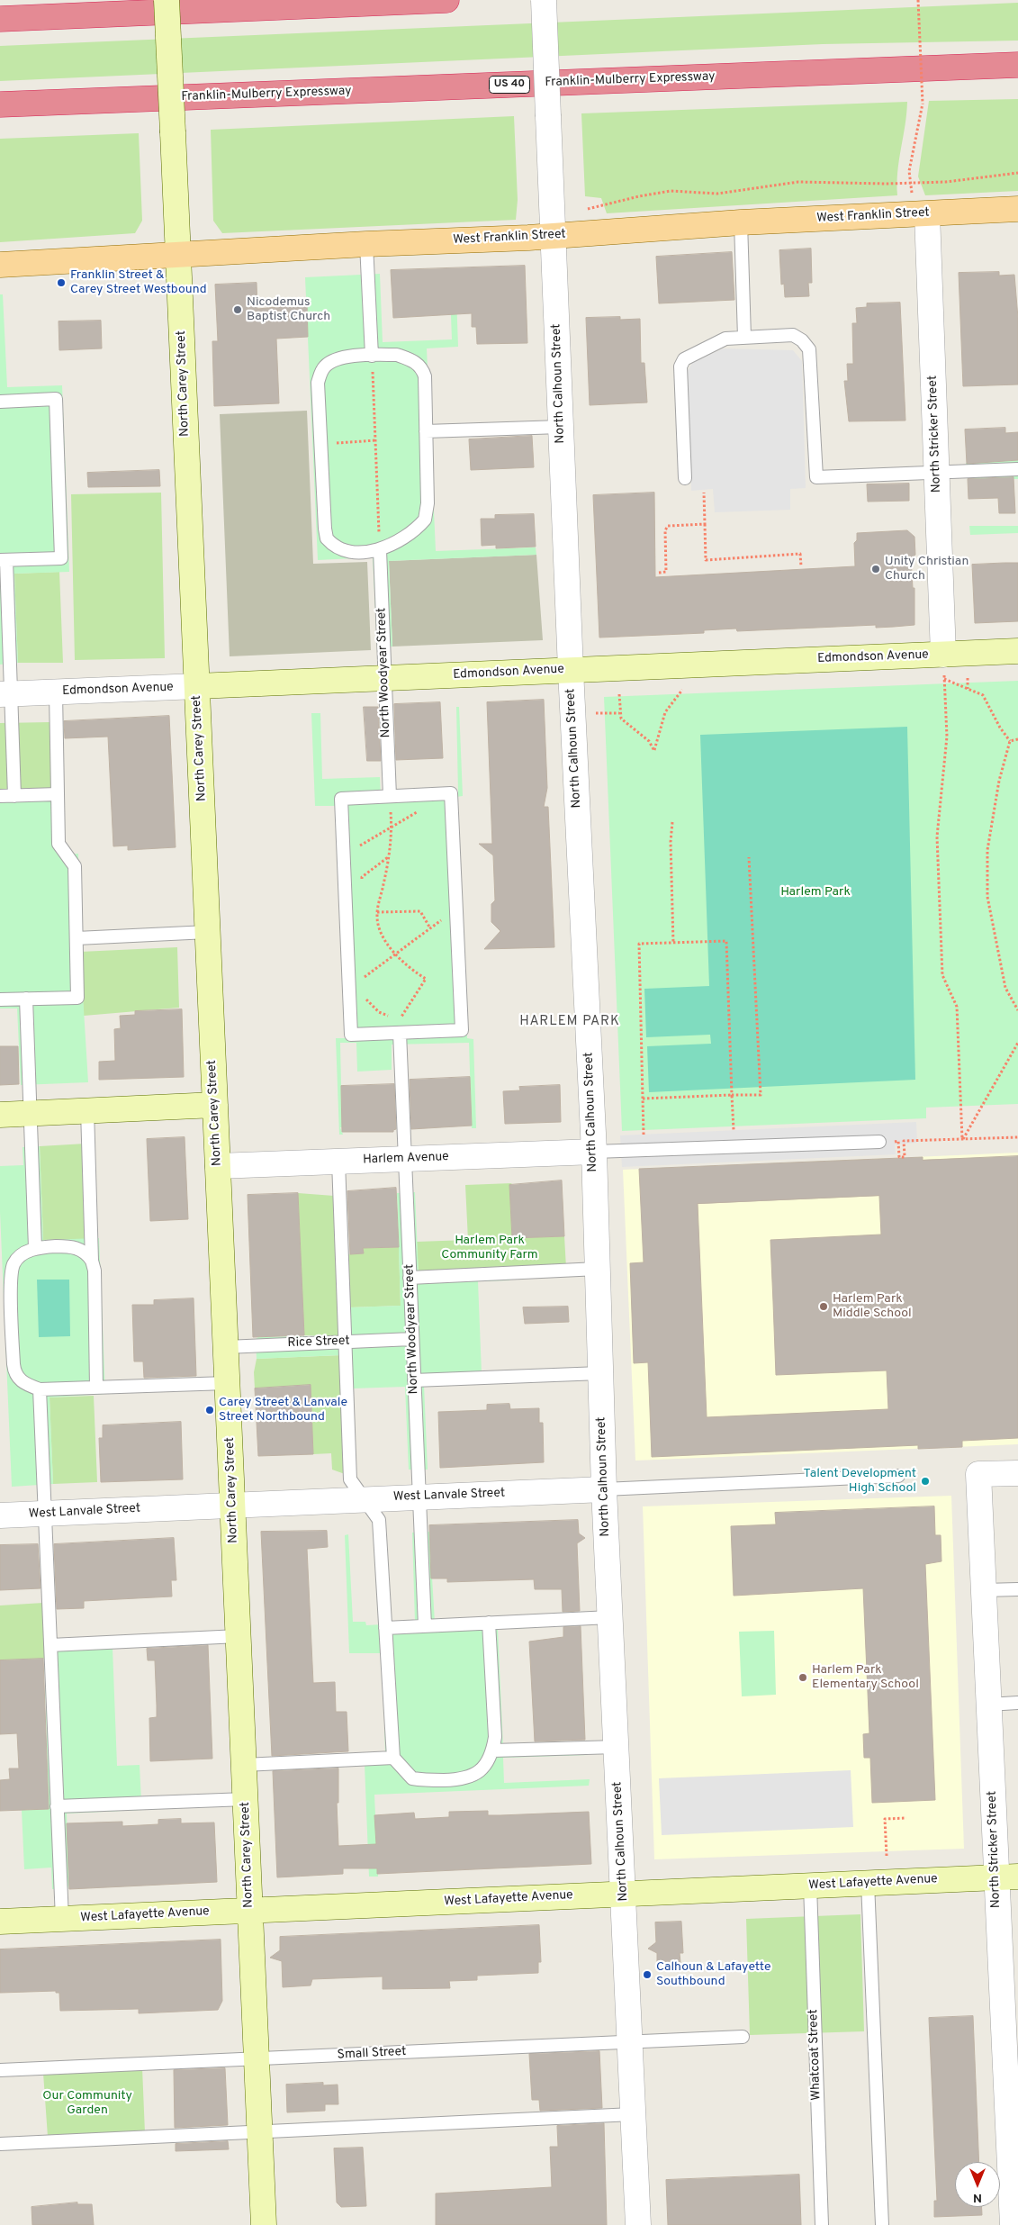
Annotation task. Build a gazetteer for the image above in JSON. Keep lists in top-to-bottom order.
{
  "streets": {
    "highway": ["Franklin-Mulberry Expressway", "US 40"],
    "main road": [
      "West Franklin Street",
      "North Carey Street",
      "Edmondson Avenue",
      "West Lafayette Avenue"
    ],
    "street": [
      "North Calhoun Street",
      "North Stricker Street",
      "Harlem Avenue",
      "West Lanvale Street"
    ],
    "lane": [
      "North Woodyear Street",
      "Rice Street",
      "Small Street",
      "Whatcoat Street"
    ]
  },
  "crossings": [
    ["West Franklin Street", "North Carey Street"],
    ["West Franklin Street", "North Calhoun Street"],
    ["West Franklin Street", "North Stricker Street"],
    ["North Carey Street", "Edmondson Avenue"],
    ["North Carey Street", "Harlem Avenue"],
    ["North Carey Street", "Rice Street"],
    ["North Carey Street", "West Lanvale Street"],
    ["North Carey Street", "West Lafayette Avenue"],
    ["North Carey Street", "Small Street"],
    ["North Calhoun Street", "Edmondson Avenue"],
    ["North Calhoun Street", "Harlem Avenue"],
    ["North Calhoun Street", "West Lanvale Street"],
    ["North Calhoun Street", "West Lafayette Avenue"],
    ["North Calhoun Street", "Small Street"],
    ["North Stricker Street", "Edmondson Avenue"],
    ["North Stricker Street", "West Lafayette Avenue"],
    ["Edmondson Avenue", "North Woodyear Street"],
    ["North Woodyear Street", "Harlem Avenue"],
    ["North Woodyear Street", "Rice Street"],
    ["North Woodyear Street", "West Lanvale Street"],
    ["West Lafayette Avenue", "Whatcoat Street"]
  ],
  "districts": ["HARLEM PARK"],
  "parks": ["Harlem Park", "Harlem Park Community Farm", "Our Community Garden"],
  "places": [
    "Franklin Street & Carey Street Westbound",
    "Nicodemus Baptist Church",
    "Unity Christian Church",
    "Harlem Park Middle School",
    "Carey Street & Lanvale Street Northbound",
    "Talent Development High School",
    "Harlem Park Elementary School",
    "Calhoun & Lafayette Southbound"
  ],
  "north": "bottom"
}
